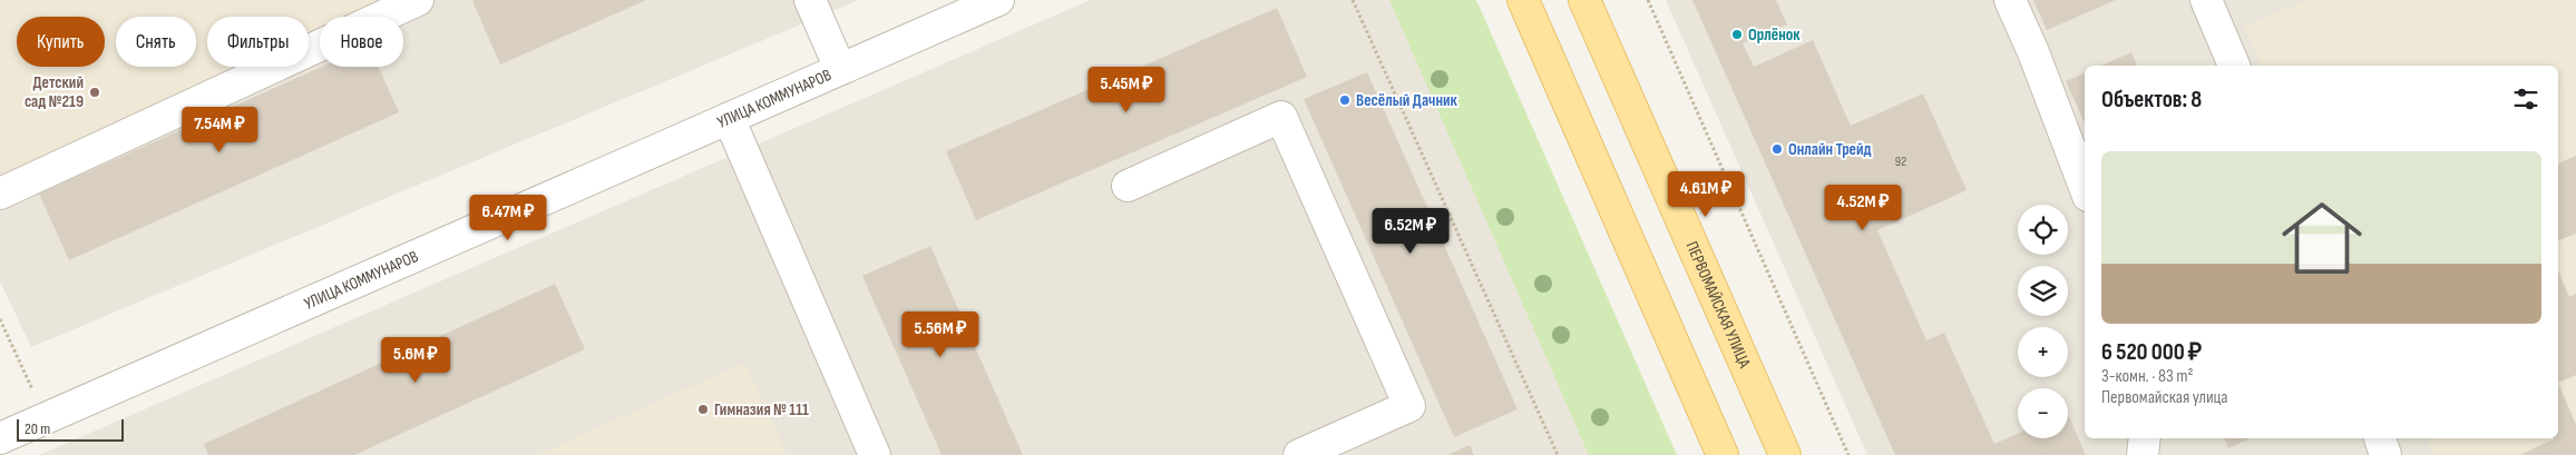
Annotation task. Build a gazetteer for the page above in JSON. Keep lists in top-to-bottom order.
{
  "streets": {
    "main road": ["ПЕРВОМАЙСКАЯ УЛИЦА"],
    "street": ["УЛИЦА КОММУНАРОВ"]
  },
  "places": [
    "Орлёнок",
    "Детский сад №219",
    "Весёлый Дачник",
    "Онлайн Трейд",
    "Гимназия № 111"
  ],
  "house_numbers": ["92"],
  "scale_bar": "20 m",
  "page": {
    "chip": [
      "Купить",
      "Снять",
      "Фильтры",
      "Новое"
    ],
    "heading": "Объектов: 8",
    "price": [
      "5.45M ₽",
      "7.54M ₽",
      "4.61M ₽",
      "4.52M ₽",
      "6.47M ₽",
      "6.52M ₽",
      "5.56M ₽",
      "5.6M ₽"
    ],
    "list": [
      {
        "name": "6 520 000 ₽",
        "note": "3-комн. · 83 m² · Первомайская улица"
      }
    ],
    "map_buttons": ["+", "−"],
    "scale": "20 m"
  }
}
